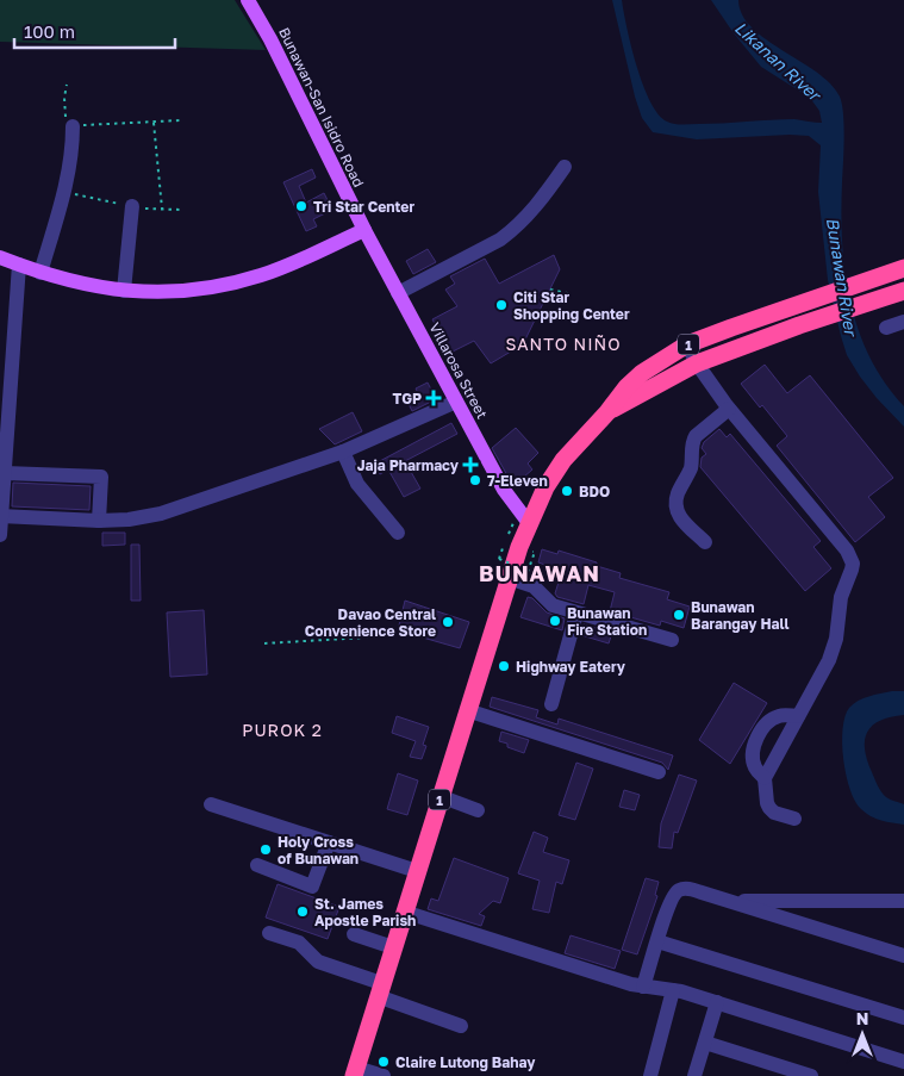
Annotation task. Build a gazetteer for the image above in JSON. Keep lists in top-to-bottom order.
{
  "streets": {
    "highway": ["1"],
    "main road": ["Bunawan-San Isidro Road", "Villarosa Street"]
  },
  "crossings": [
    ["Bunawan-San Isidro Road", "Villarosa Street"],
    ["1", "Villarosa Street"]
  ],
  "districts": ["SANTO NIÑO", "BUNAWAN", "PUROK 2"],
  "water": ["Likanan River", "Bunawan River"],
  "places": {
    "other": [
      "Tri Star Center",
      "Citi Star Shopping Center",
      "7-Eleven",
      "BDO",
      "Bunawan Barangay Hall",
      "Bunawan Fire Station",
      "Davao Central Convenience Store",
      "Highway Eatery",
      "Holy Cross of Bunawan",
      "St. James Apostle Parish",
      "Claire Lutong Bahay"
    ],
    "health": ["TGP", "Jaja Pharmacy"]
  },
  "scale_bar": "100 m",
  "north": "top"
}
